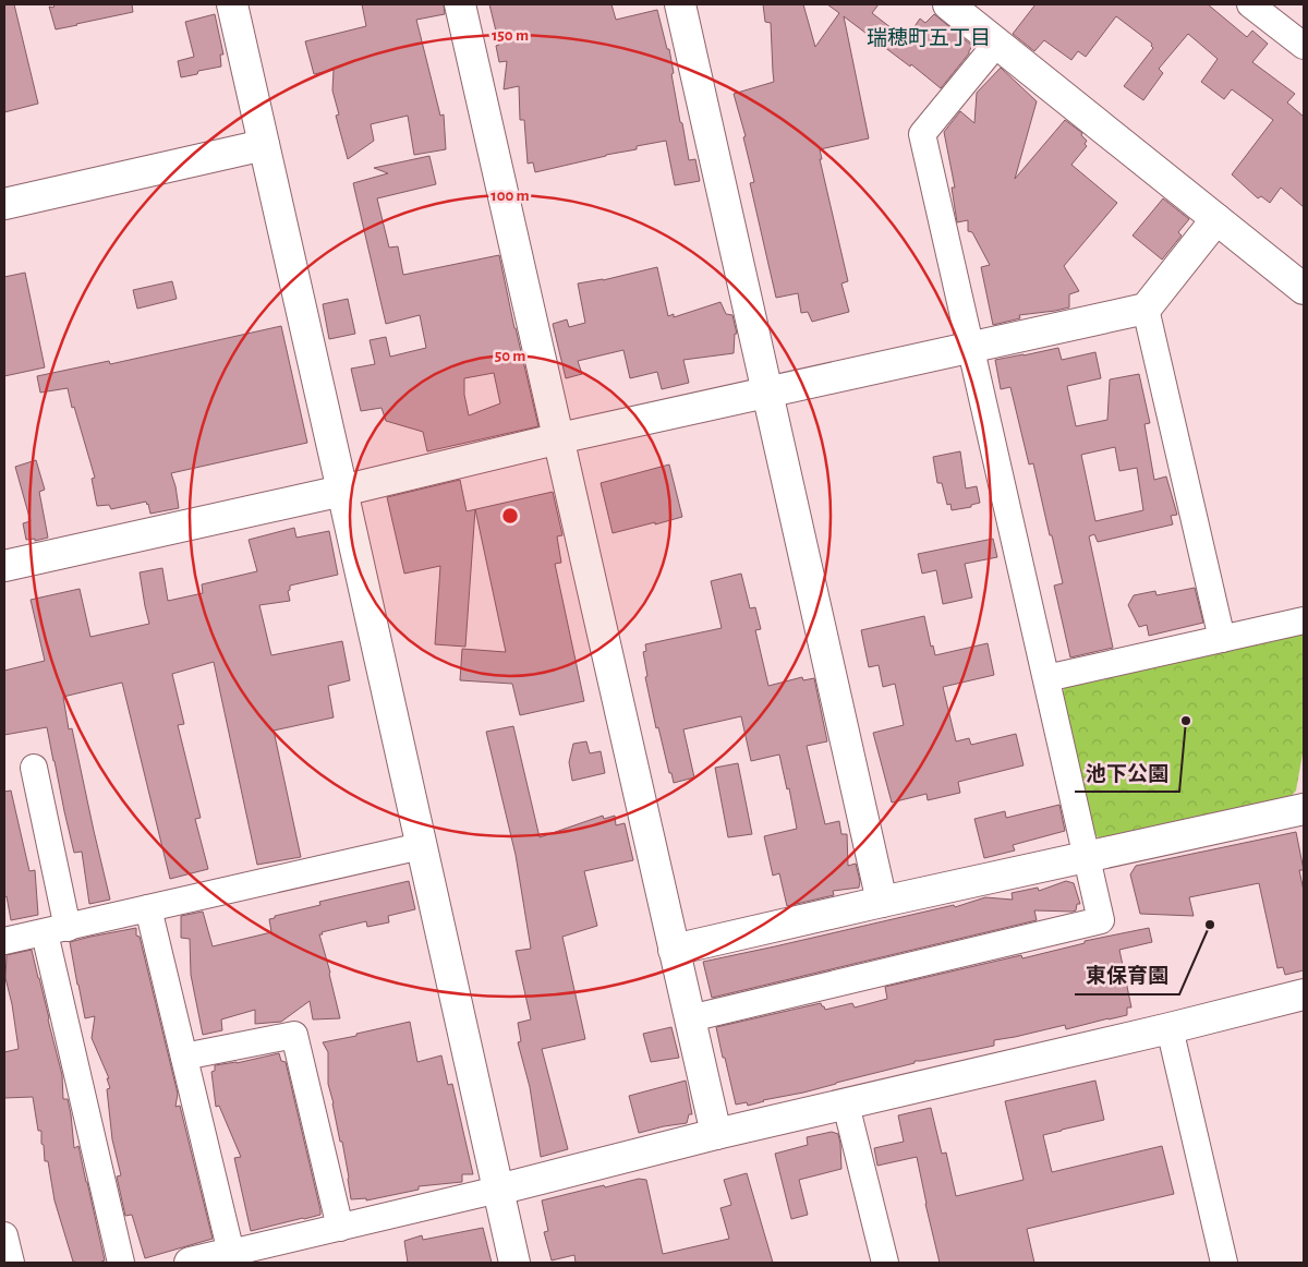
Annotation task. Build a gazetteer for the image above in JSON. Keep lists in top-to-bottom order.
{
  "districts": ["瑞穂町五丁目"],
  "places": ["池下公園", "東保育園"],
  "rings": ["150 m", "100 m", "50 m"]
}
